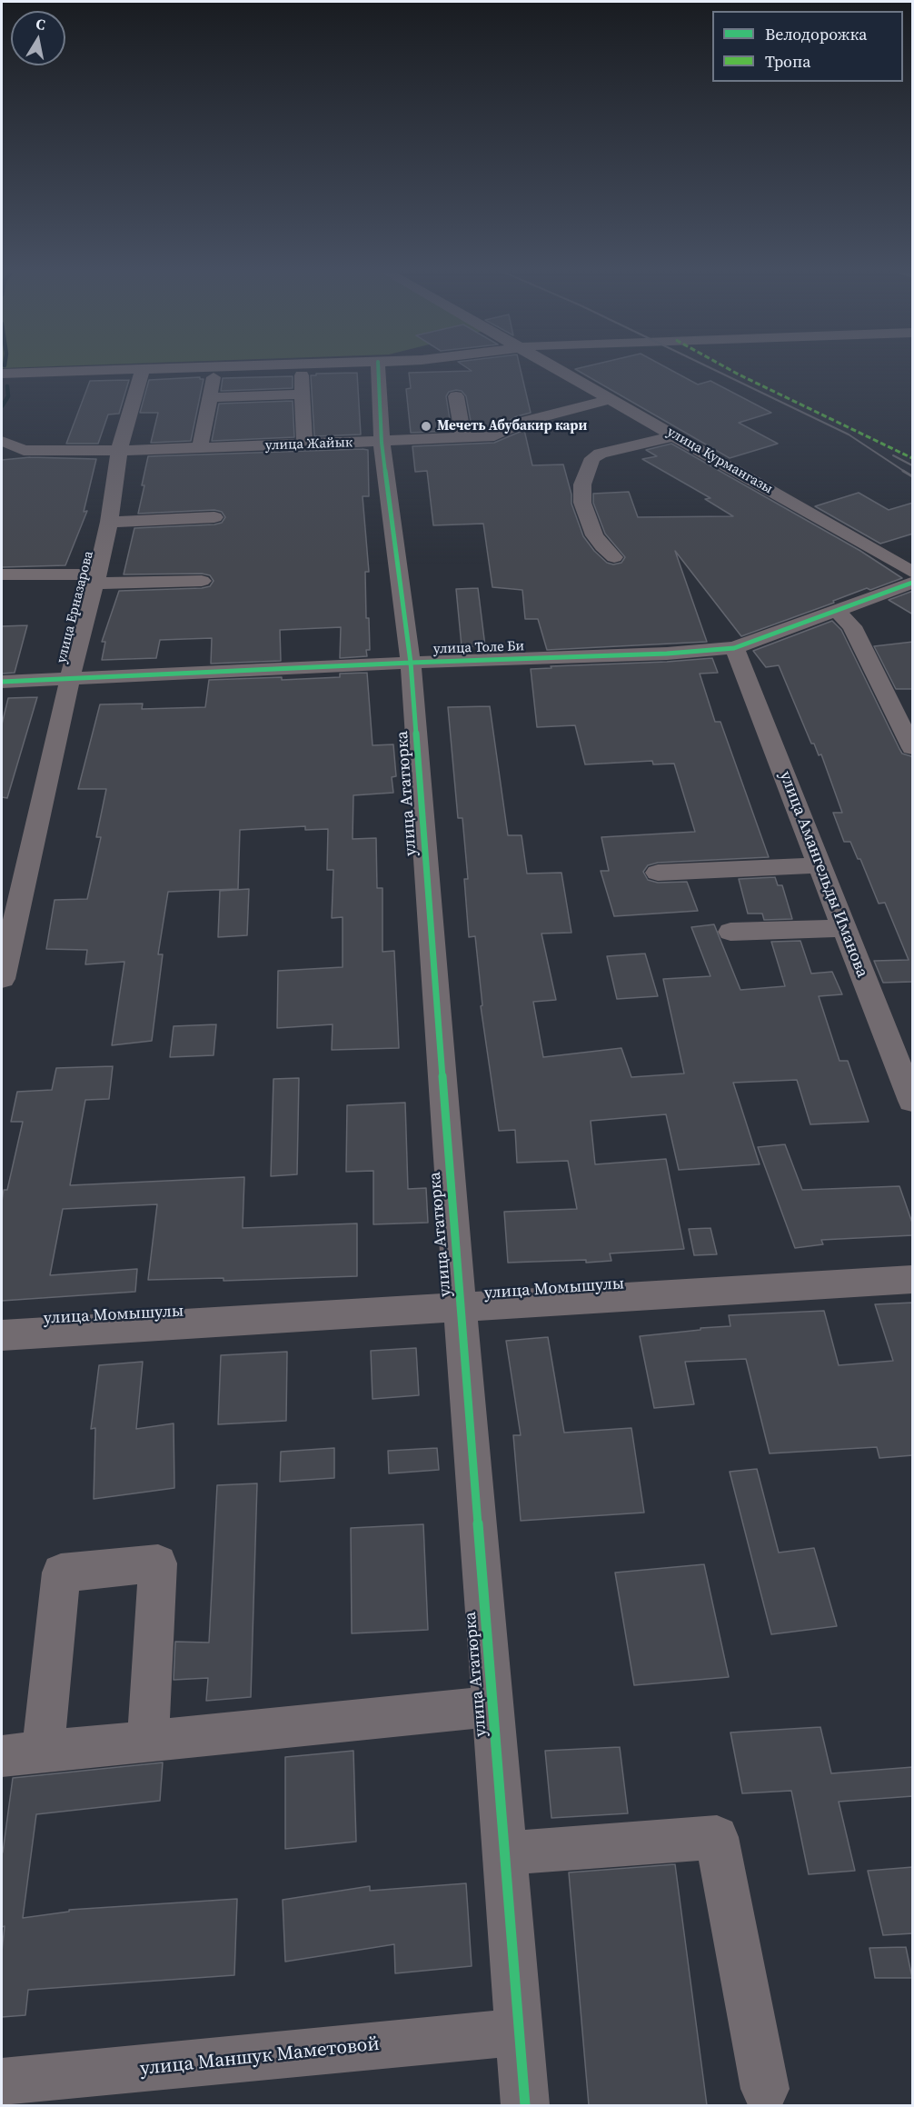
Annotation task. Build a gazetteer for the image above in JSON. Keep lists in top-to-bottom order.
{
  "streets": {
    "street": [
      "улица Жайык",
      "улица Курмангазы",
      "улица Ерназарова",
      "улица Толе Би",
      "улица Ататюрка",
      "улица Амангельды Иманова",
      "улица Момышулы",
      "улица Маншук Маметовой"
    ]
  },
  "crossings": [
    ["улица Жайык", "улица Курмангазы"],
    ["улица Жайык", "улица Ерназарова"],
    ["улица Жайык", "улица Ататюрка"],
    ["улица Ерназарова", "улица Толе Би"],
    ["улица Толе Би", "улица Ататюрка"],
    ["улица Толе Би", "улица Амангельды Иманова"],
    ["улица Ататюрка", "улица Момышулы"],
    ["улица Ататюрка", "улица Маншук Маметовой"]
  ],
  "places": ["Мечеть Абубакир кари"],
  "legend": ["Велодорожка", "Тропа"],
  "north": "top"
}
